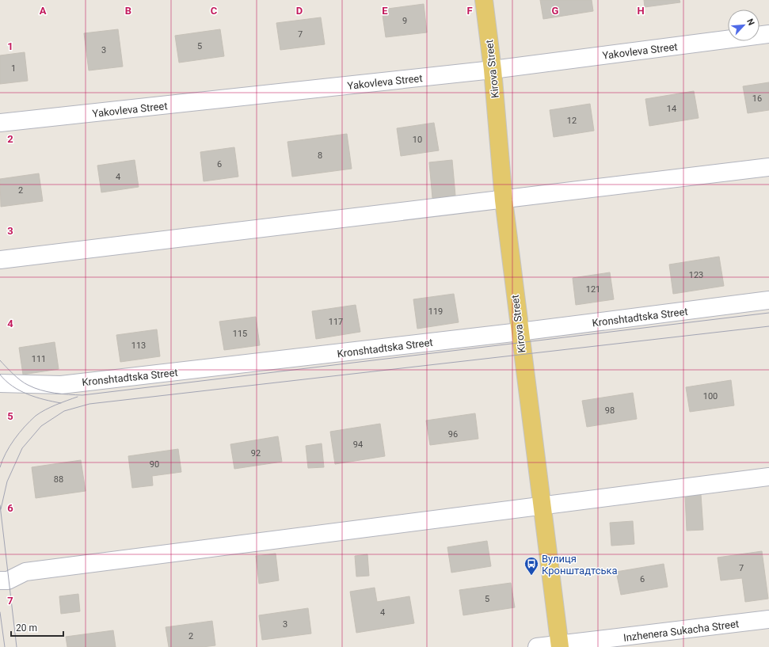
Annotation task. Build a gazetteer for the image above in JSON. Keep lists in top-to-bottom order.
{
  "streets": {
    "main road": ["Kirova Street"],
    "street": ["Yakovleva Street", "Kronshtadtska Street", "Inzhenera Sukacha Street"]
  },
  "crossings": [
    ["Yakovleva Street", "Kirova Street"],
    ["Kirova Street", "Kronshtadtska Street"],
    ["Kirova Street", "Inzhenera Sukacha Street"]
  ],
  "places": {
    "bus stop": ["Вулиця Кронштадтська"]
  },
  "house_numbers": [
    "9",
    "7",
    "5",
    "3",
    "1",
    "16",
    "14",
    "12",
    "10",
    "8",
    "6",
    "4",
    "2",
    "123",
    "121",
    "119",
    "117",
    "115",
    "113",
    "111",
    "100",
    "98",
    "96",
    "94",
    "92",
    "90",
    "88",
    "7",
    "6",
    "5",
    "4",
    "3",
    "2"
  ],
  "scale_bar": "20 m",
  "north": "top right",
  "grid": {
    "columns": [
      "A",
      "B",
      "C",
      "D",
      "E",
      "F",
      "G",
      "H"
    ],
    "rows": [
      "1",
      "2",
      "3",
      "4",
      "5",
      "6",
      "7"
    ]
  }
}
